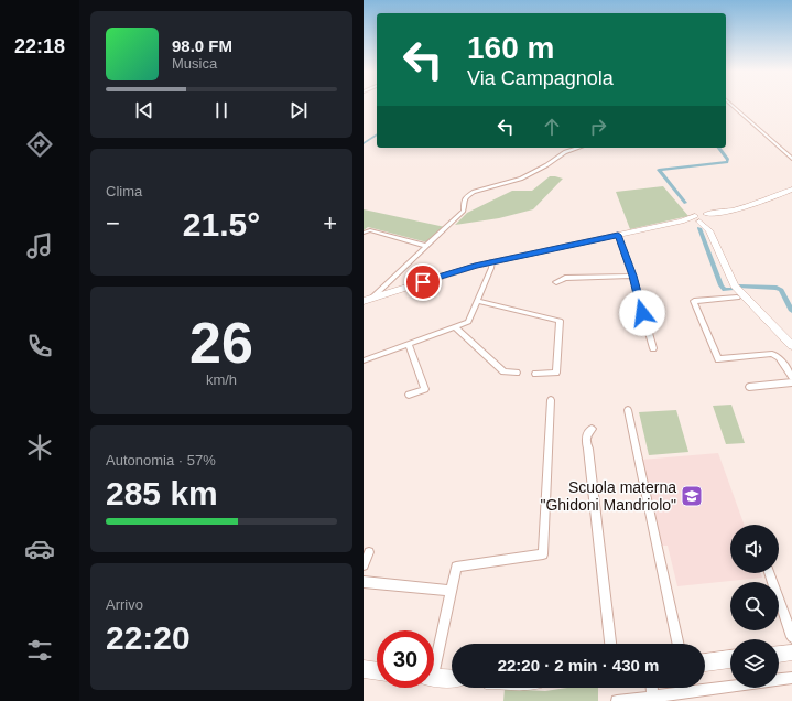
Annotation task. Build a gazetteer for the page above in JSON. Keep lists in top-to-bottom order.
{
  "places": {
    "school or university": ["Scuola materna \"Ghidoni Mandriolo\""]
  },
  "page": {
    "tabs": "22:18",
    "turn": ["160 m", "Via Campagnola"],
    "song": ["98.0 FM", "Musica"],
    "tile": [
      "Clima",
      ["26", "km/h"],
      ["Autonomia · 57%", "285 km"],
      ["Arrivo", "22:20"]
    ],
    "heat": ["−", "21.5°", "+"],
    "limit": "30",
    "trip": "22:20 · 2 min · 430 m"
  }
}
